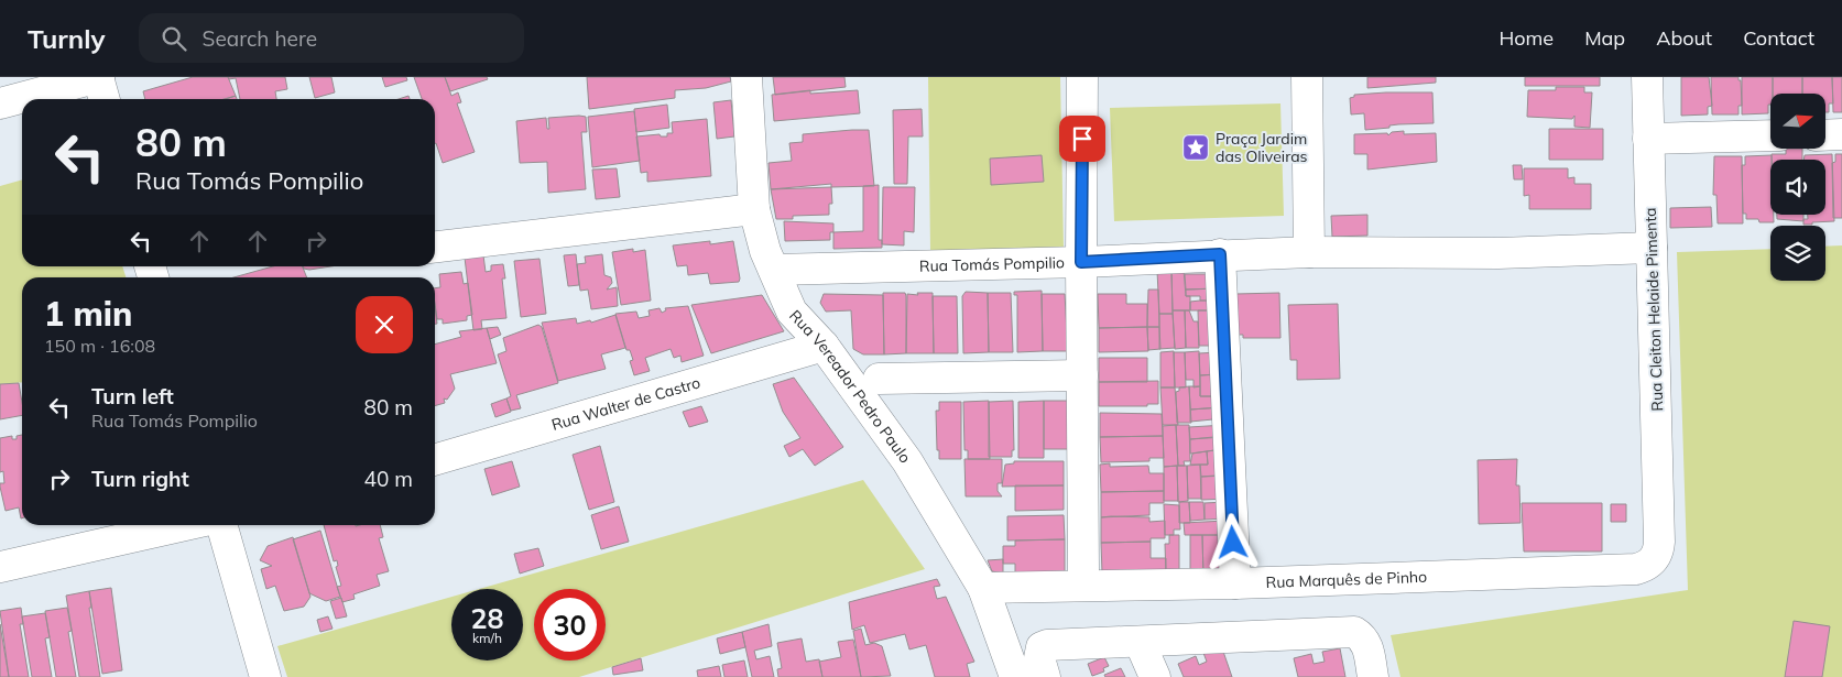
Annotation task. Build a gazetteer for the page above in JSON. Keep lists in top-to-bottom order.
{
  "streets": {
    "street": [
      "Rua Tomás Pompilio",
      "Rua Cleiton Helaide Pimenta",
      "Rua Vereador Pedro Paulo",
      "Rua Walter de Castro",
      "Rua Marquês de Pinho"
    ]
  },
  "crossings": [
    ["Rua Tomás Pompilio", "Rua Cleiton Helaide Pimenta"],
    ["Rua Tomás Pompilio", "Rua Vereador Pedro Paulo"],
    ["Rua Cleiton Helaide Pimenta", "Rua Marquês de Pinho"],
    ["Rua Vereador Pedro Paulo", "Rua Walter de Castro"],
    ["Rua Vereador Pedro Paulo", "Rua Marquês de Pinho"]
  ],
  "places": {
    "place": ["Praça Jardim das Oliveiras"]
  },
  "north": "right",
  "page": {
    "header": "Turnly",
    "search": "Search here",
    "nav": [
      "Home",
      "Map",
      "About",
      "Contact"
    ],
    "turn": ["80 m", "Rua Tomás Pompilio"],
    "heading": ["1 min", "150 m · 16:08"],
    "list": [
      {
        "name": "Turn left",
        "note": "Rua Tomás Pompilio",
        "value": "80 m"
      },
      {
        "name": "Turn right",
        "value": "40 m"
      }
    ],
    "speed": "28 km/h",
    "limit": "30"
  }
}
